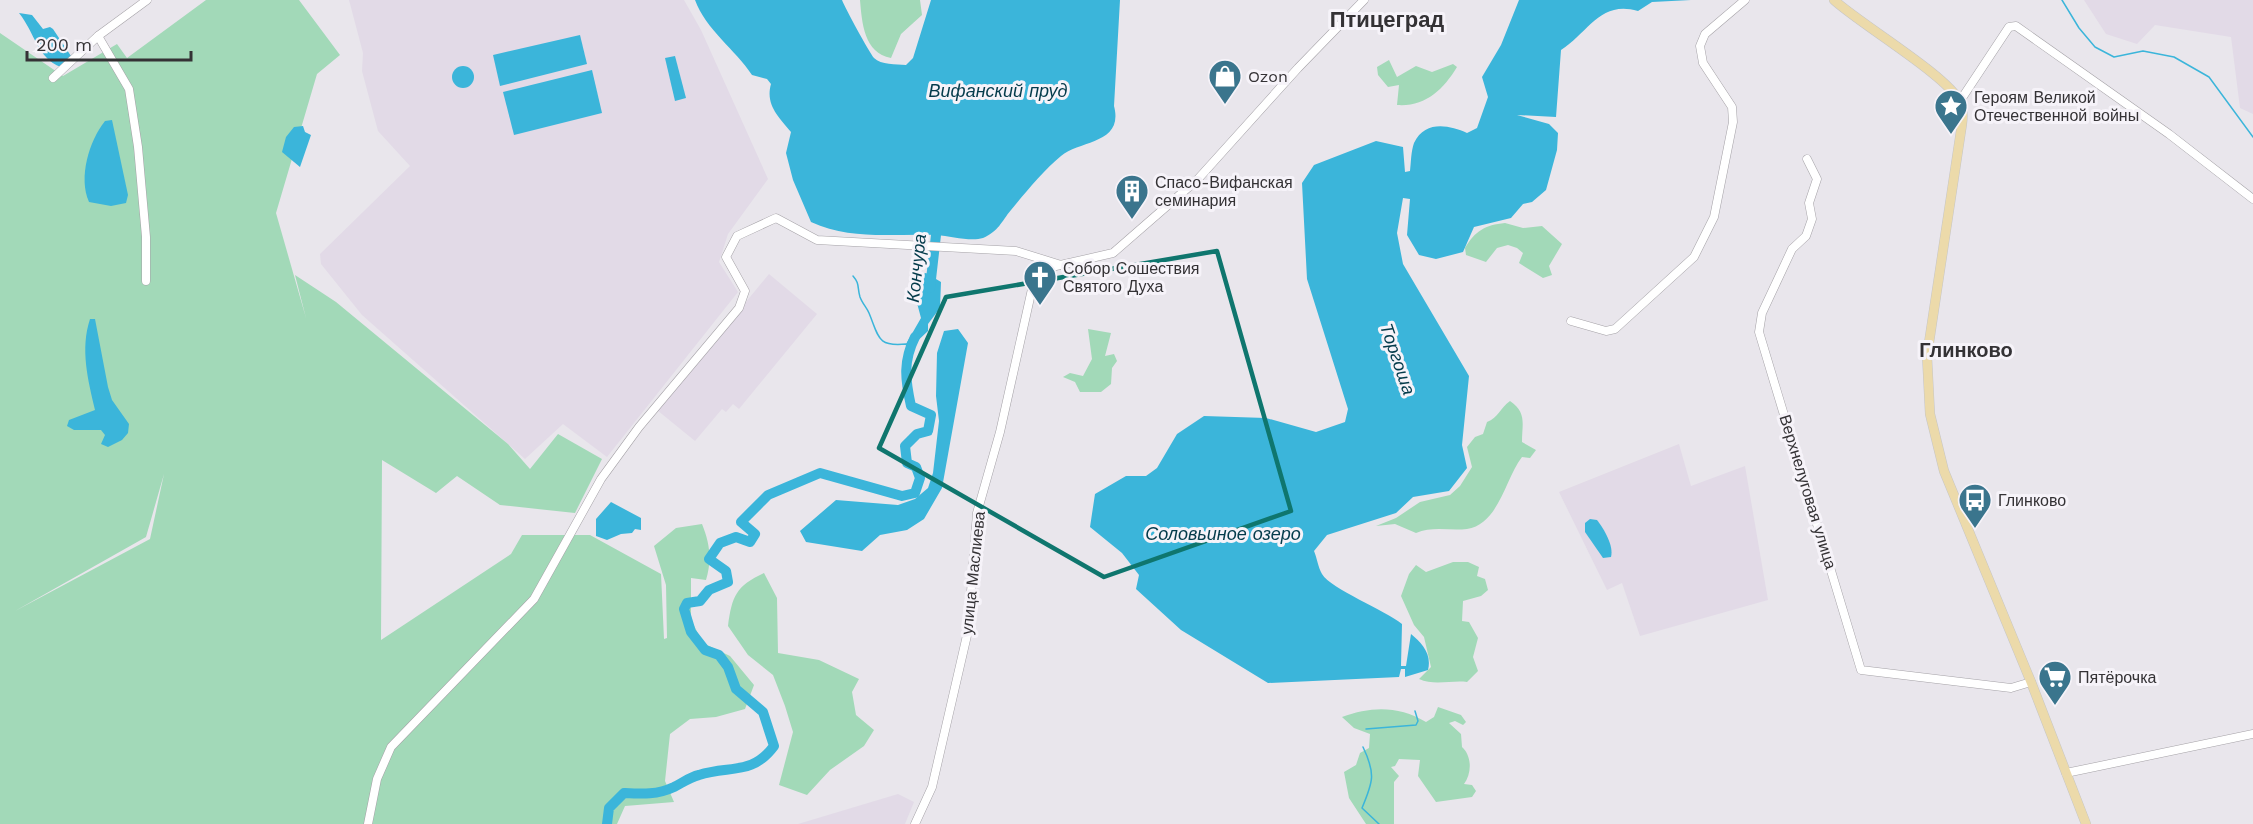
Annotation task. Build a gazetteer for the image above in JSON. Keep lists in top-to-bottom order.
{
  "streets": {
    "street": ["Верхнелуговая улица", "улица Маслиева"]
  },
  "districts": ["Птицеград", "Глинково"],
  "water": [
    "Вифанский пруд",
    "Кончура",
    "Торгоша",
    "Соловьиное озеро"
  ],
  "places": {
    "shop": ["Ozon"],
    "place": ["Героям Великой Отечественной войны"],
    "building": ["Спасо-Вифанская семинария"],
    "church": ["Собор Сошествия Святого Духа"],
    "bus stop": ["Глинково"],
    "supermarket": ["Пятёрочка"]
  },
  "scale_bar": "200 m"
}
